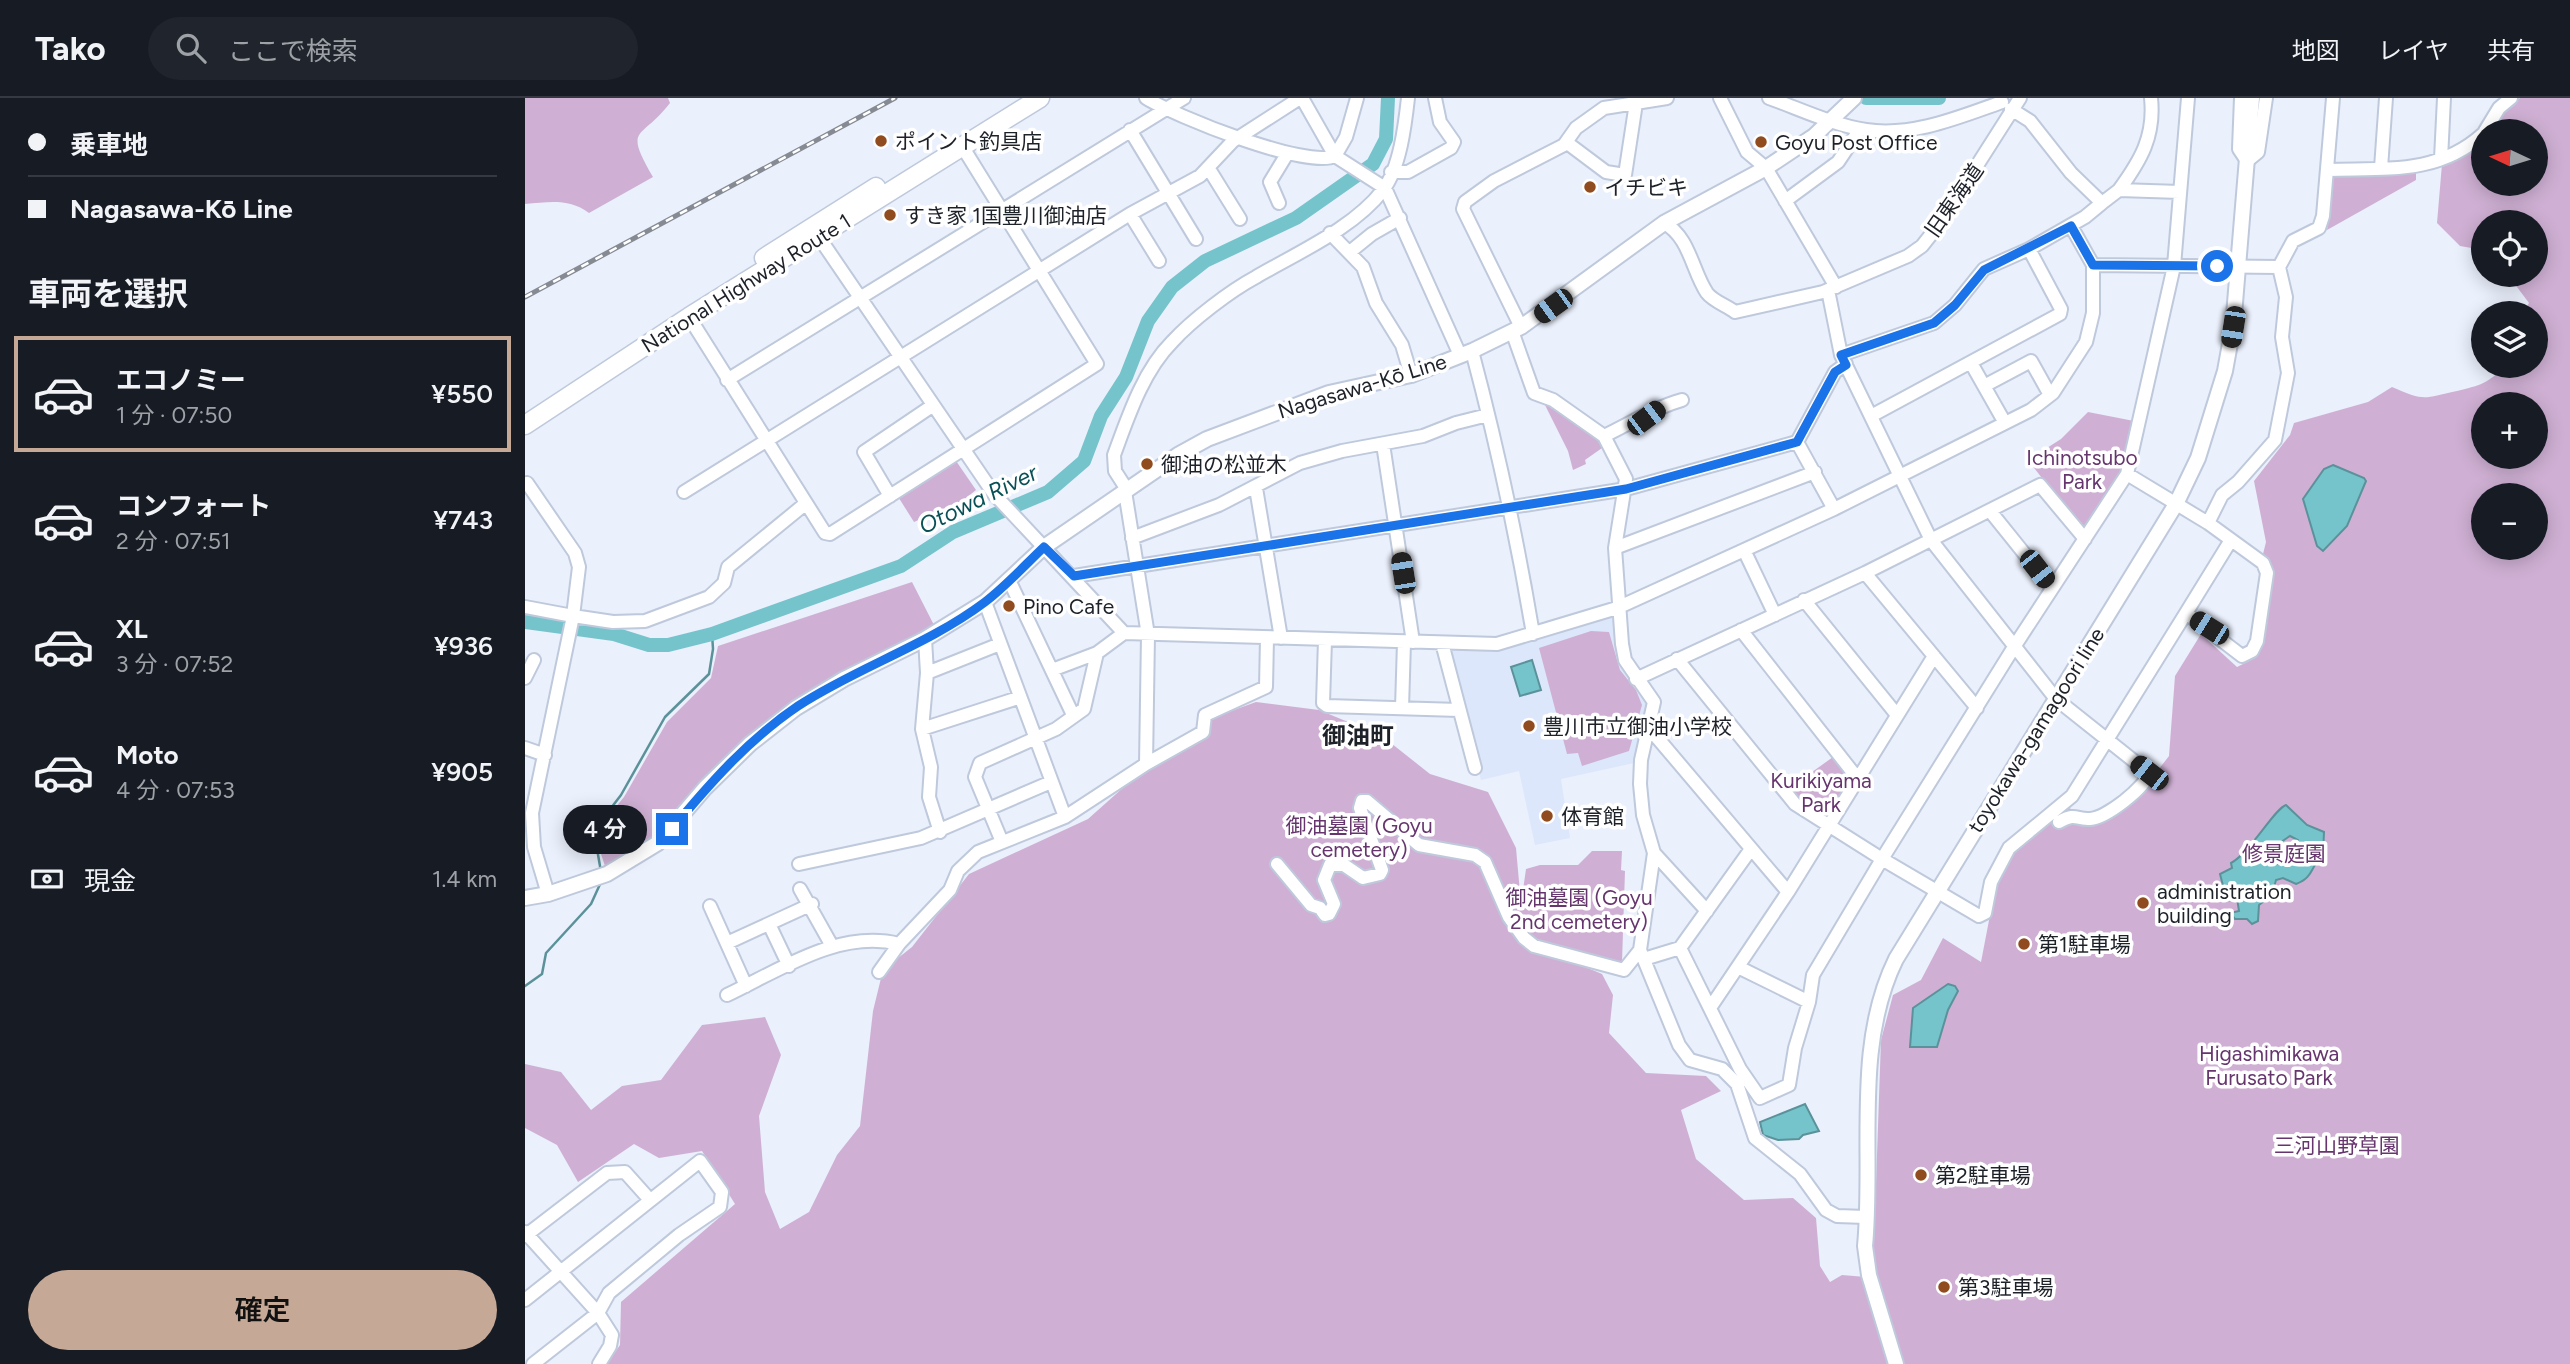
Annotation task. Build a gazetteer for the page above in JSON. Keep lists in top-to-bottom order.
{
  "streets": {
    "highway": ["National Highway Route 1"],
    "main road": ["Nagasawa-Kō Line", "toyokawa-gamagoori line"],
    "street": ["旧東海道"]
  },
  "crossings": [
    ["旧東海道", "Nagasawa-Kō Line"]
  ],
  "districts": ["御油町"],
  "water": ["Otowa River"],
  "parks": [
    "Ichinotsubo Park",
    "Kurikiyama Park",
    "御油墓園 (Goyu cemetery)",
    "修景庭園",
    "御油墓園 (Goyu 2nd cemetery)",
    "Higashimikawa Furusato Park",
    "三河山野草園"
  ],
  "places": [
    "ポイント釣具店",
    "Goyu Post Office",
    "イチビキ",
    "すき家 1国豊川御油店",
    "御油の松並木",
    "Pino Cafe",
    "豊川市立御油小学校",
    "体育館",
    "administration building",
    "第1駐車場",
    "第2駐車場",
    "第3駐車場"
  ],
  "north": "left",
  "page": {
    "header": "Tako",
    "search": "ここで検索",
    "nav": ["地図", "レイヤ", "共有"],
    "banner": ["乗車地", "Nagasawa-Kō Line"],
    "map_buttons": ["+", "−"],
    "heading": "車両を選択",
    "list": [
      {
        "name": "エコノミー",
        "note": "1 分 · 07:50",
        "value": "¥550"
      },
      {
        "name": "コンフォート",
        "note": "2 分 · 07:51",
        "value": "¥743"
      },
      {
        "name": "XL",
        "note": "3 分 · 07:52",
        "value": "¥936"
      },
      {
        "name": "Moto",
        "note": "4 分 · 07:53",
        "value": "¥905"
      }
    ],
    "bubble": "4 分",
    "pay": ["現金", "1.4 km"],
    "buttons": "確定"
  }
}
